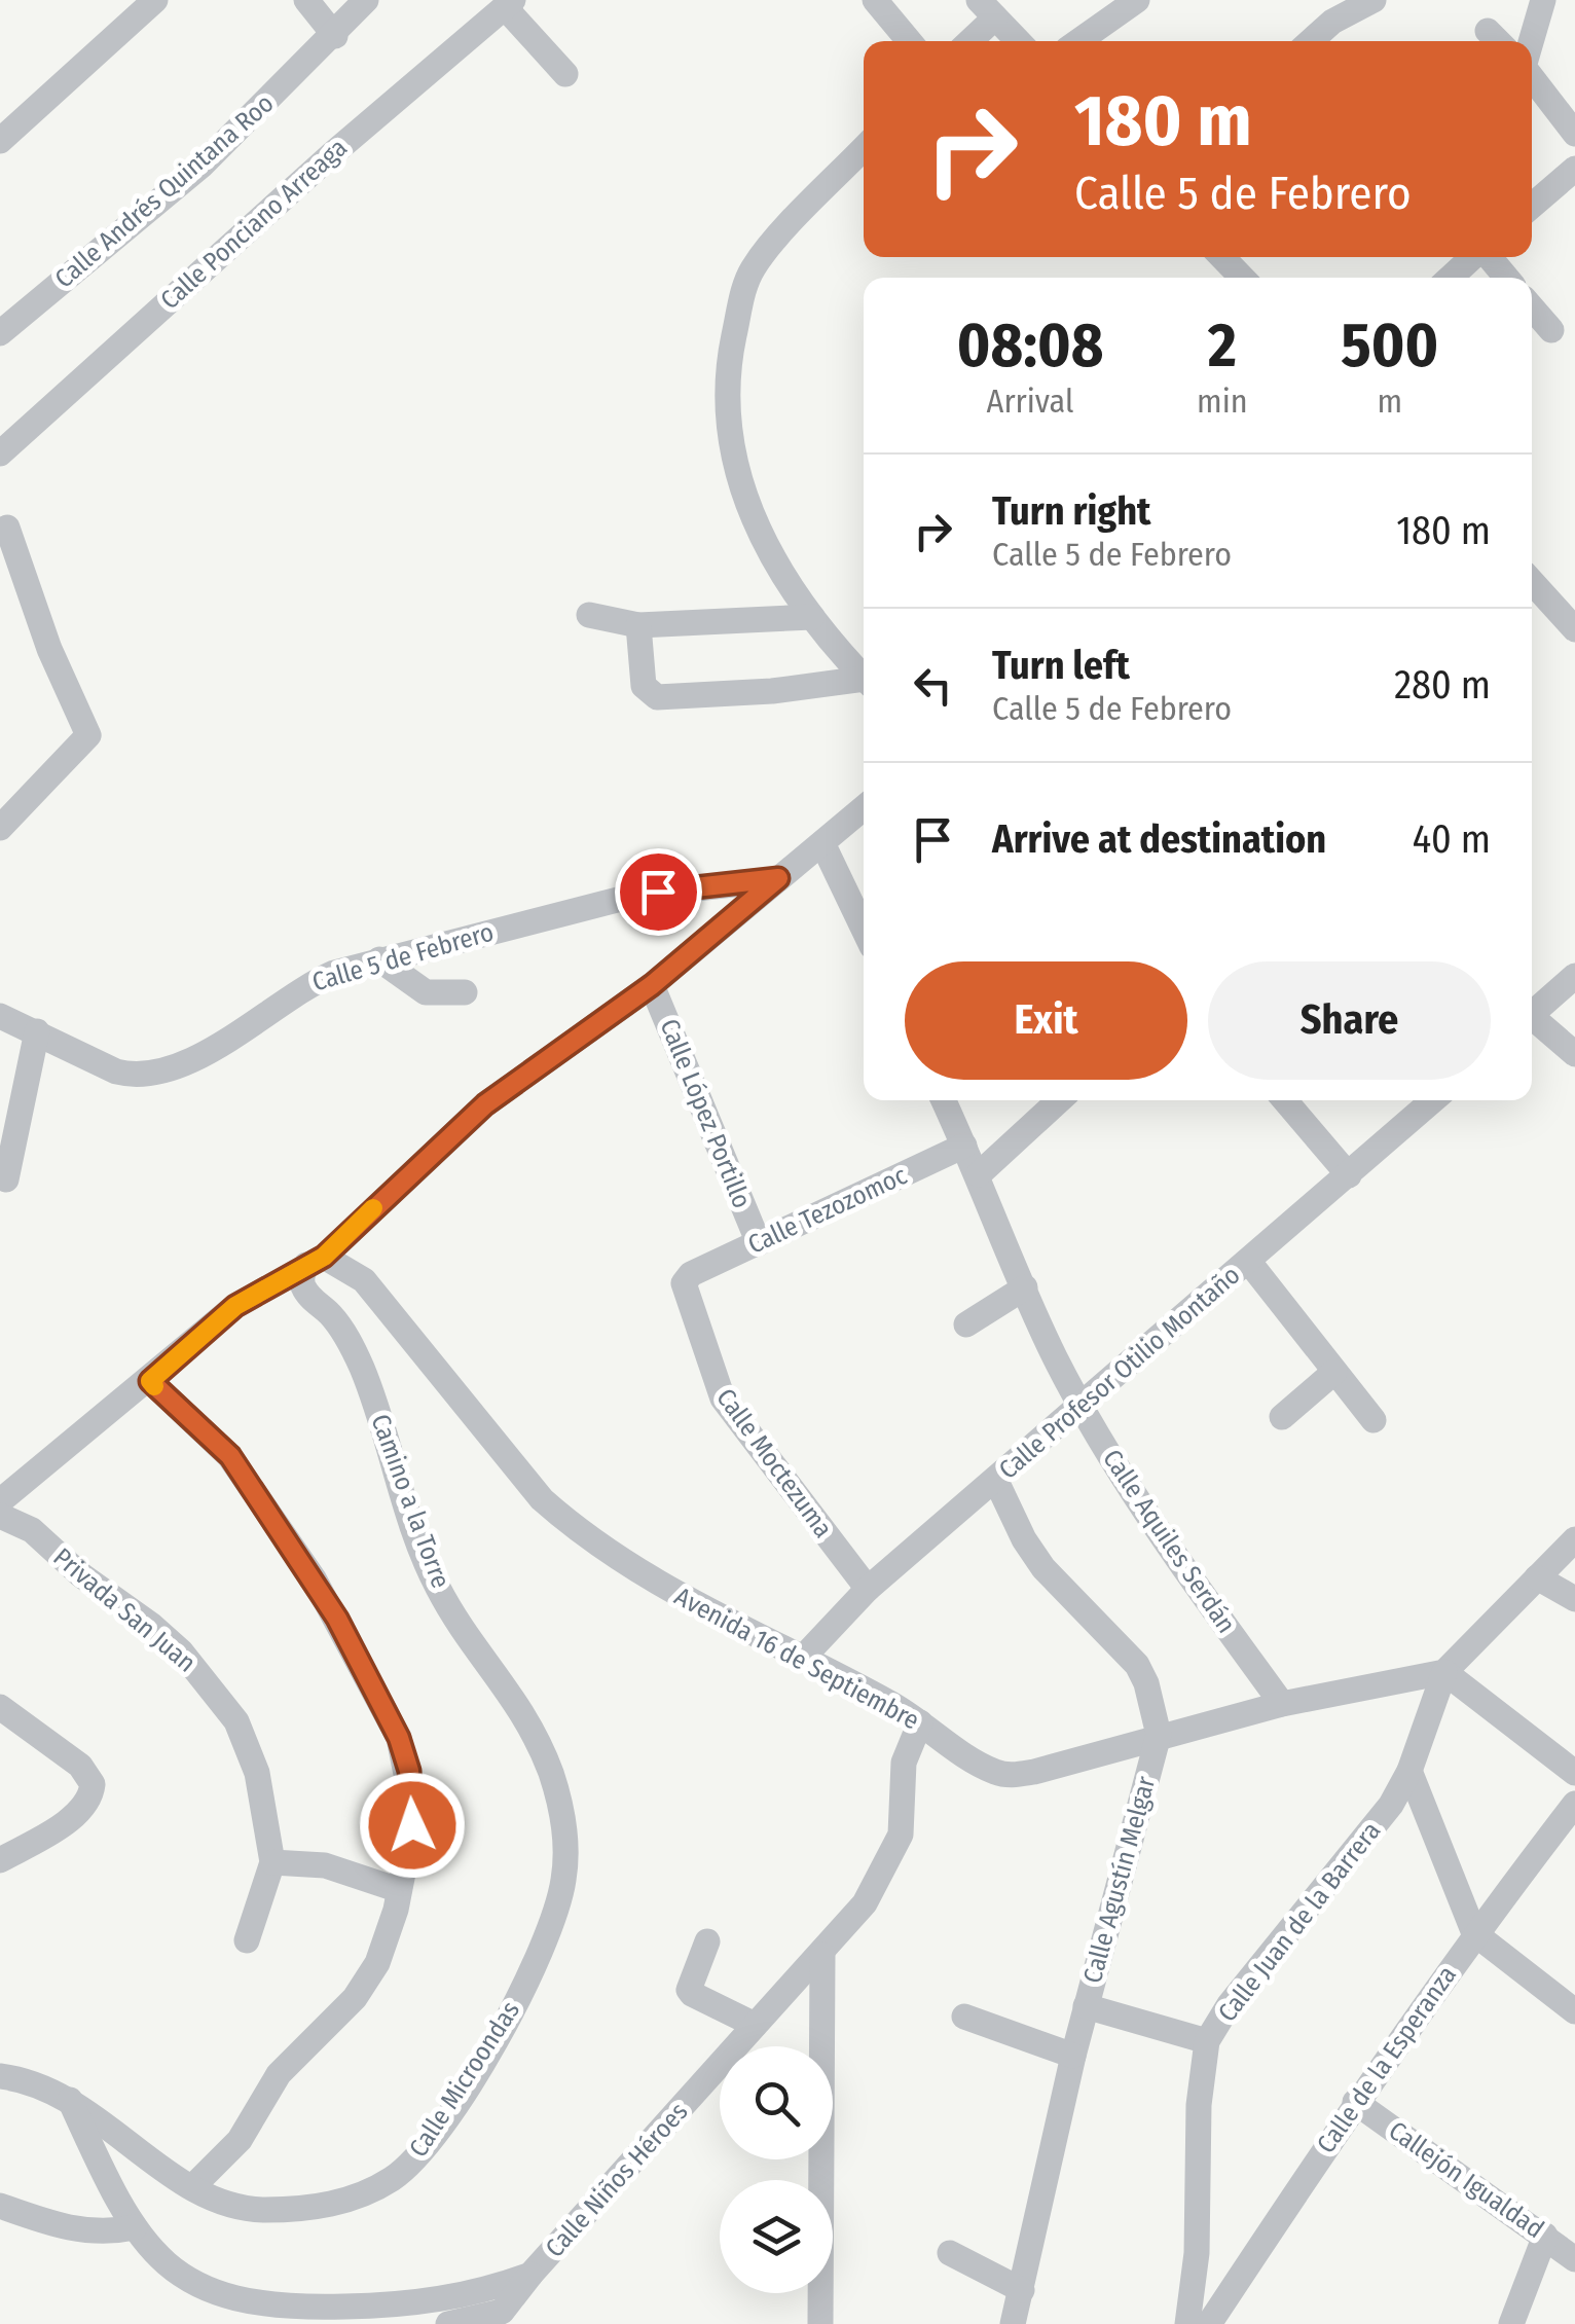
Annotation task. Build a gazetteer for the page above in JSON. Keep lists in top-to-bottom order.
{
  "streets": {
    "street": [
      "Calle Andrés Quintana Roo",
      "Calle Ponciano Arreaga",
      "Calle 5 de Febrero",
      "Calle López Portillo",
      "Calle Tezozomoc",
      "Calle Profesor Otilio Montaño",
      "Calle Moctezuma",
      "Camino a la Torre",
      "Calle Aquiles Serdán",
      "Privada San Juan",
      "Avenida 16 de Septiembre",
      "Calle Agustín Melgar",
      "Calle Juan de la Barrera",
      "Calle de la Esperanza",
      "Calle Microondas",
      "Calle Niños Héroes",
      "Callejón Igualdad"
    ]
  },
  "crossings": [
    ["Calle López Portillo", "Calle Tezozomoc"],
    ["Calle Tezozomoc", "Calle Moctezuma"],
    ["Calle Tezozomoc", "Calle Aquiles Serdán"],
    ["Calle Profesor Otilio Montaño", "Calle Moctezuma"],
    ["Calle Profesor Otilio Montaño", "Calle Aquiles Serdán"],
    ["Calle Profesor Otilio Montaño", "Avenida 16 de Septiembre"],
    ["Calle Profesor Otilio Montaño", "Calle Agustín Melgar"],
    ["Camino a la Torre", "Avenida 16 de Septiembre"],
    ["Camino a la Torre", "Calle Microondas"],
    ["Calle Aquiles Serdán", "Avenida 16 de Septiembre"],
    ["Avenida 16 de Septiembre", "Calle Agustín Melgar"],
    ["Avenida 16 de Septiembre", "Calle Juan de la Barrera"],
    ["Avenida 16 de Septiembre", "Calle Niños Héroes"],
    ["Calle de la Esperanza", "Callejón Igualdad"],
    ["Calle Microondas", "Calle Niños Héroes"]
  ],
  "page": {
    "turn": ["180 m", "Calle 5 de Febrero"],
    "eta": [
      "08:08",
      "Arrival",
      "2",
      "min",
      "500",
      "m"
    ],
    "list": [
      {
        "name": "Turn right",
        "note": "Calle 5 de Febrero",
        "value": "180 m"
      },
      {
        "name": "Turn left",
        "note": "Calle 5 de Febrero",
        "value": "280 m"
      },
      {
        "name": "Arrive at destination",
        "value": "40 m"
      }
    ],
    "buttons": ["Exit", "Share"]
  }
}
